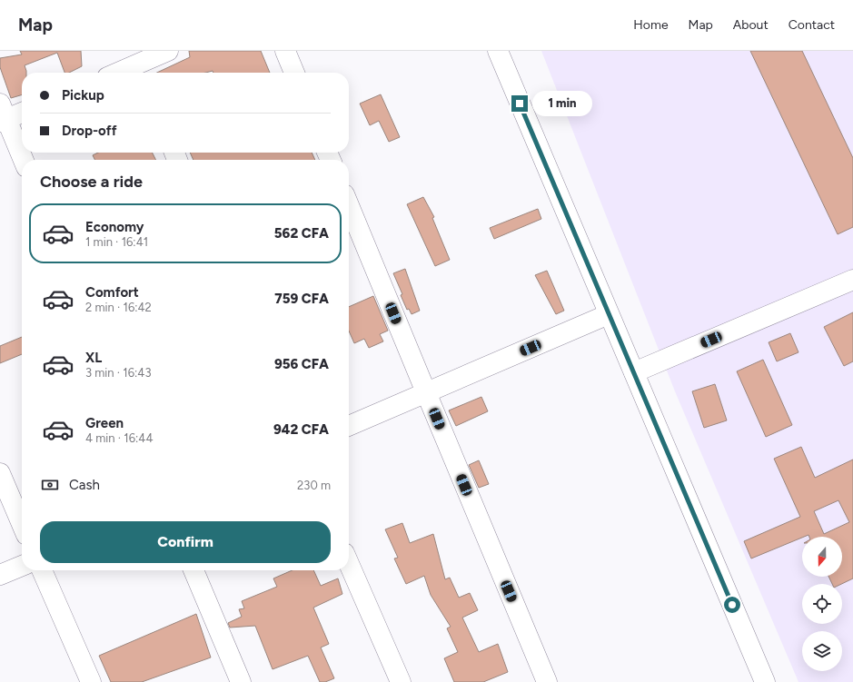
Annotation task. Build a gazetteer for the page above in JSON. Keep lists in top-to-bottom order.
{
  "north": "bottom",
  "page": {
    "header": "Map",
    "nav": [
      "Home",
      "Map",
      "About",
      "Contact"
    ],
    "banner": ["Pickup", "Drop-off"],
    "bubble": "1 min",
    "heading": "Choose a ride",
    "list": [
      {
        "name": "Economy",
        "note": "1 min · 16:41",
        "value": "562 CFA"
      },
      {
        "name": "Comfort",
        "note": "2 min · 16:42",
        "value": "759 CFA"
      },
      {
        "name": "XL",
        "note": "3 min · 16:43",
        "value": "956 CFA"
      },
      {
        "name": "Green",
        "note": "4 min · 16:44",
        "value": "942 CFA"
      }
    ],
    "pay": ["Cash", "230 m"],
    "buttons": "Confirm"
  }
}
